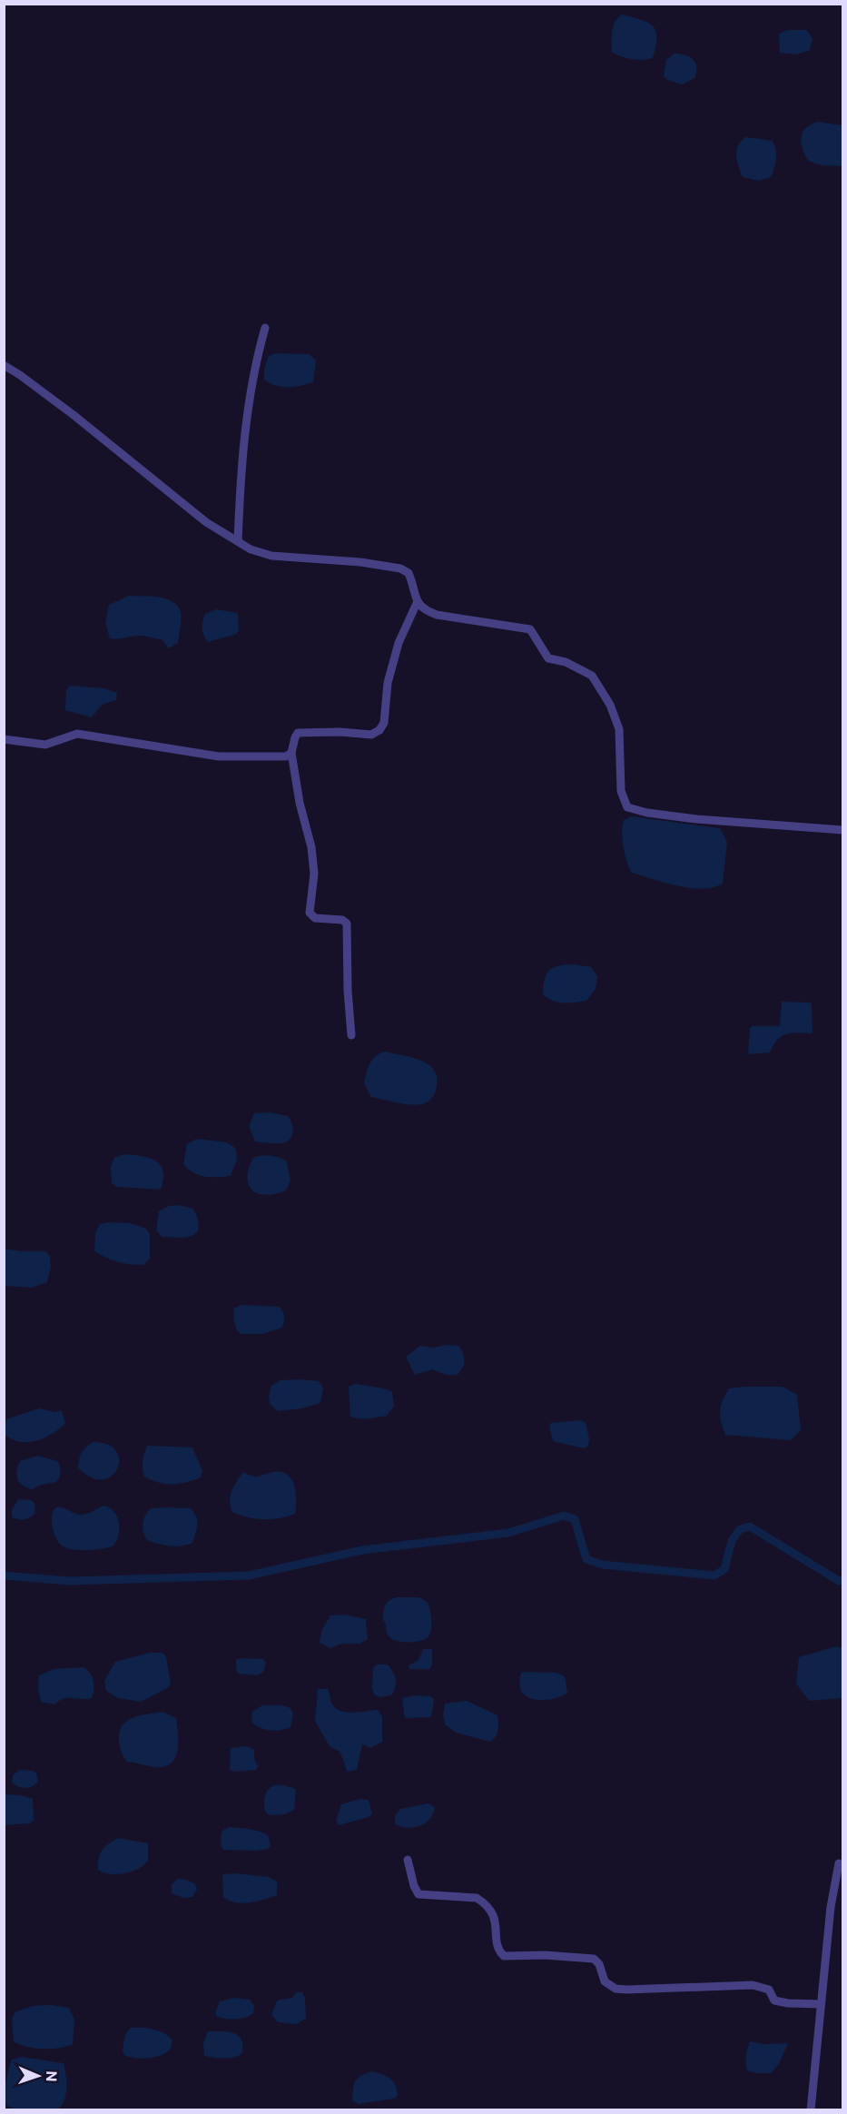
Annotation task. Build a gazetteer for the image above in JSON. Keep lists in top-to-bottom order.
{
  "north": "right"
}
